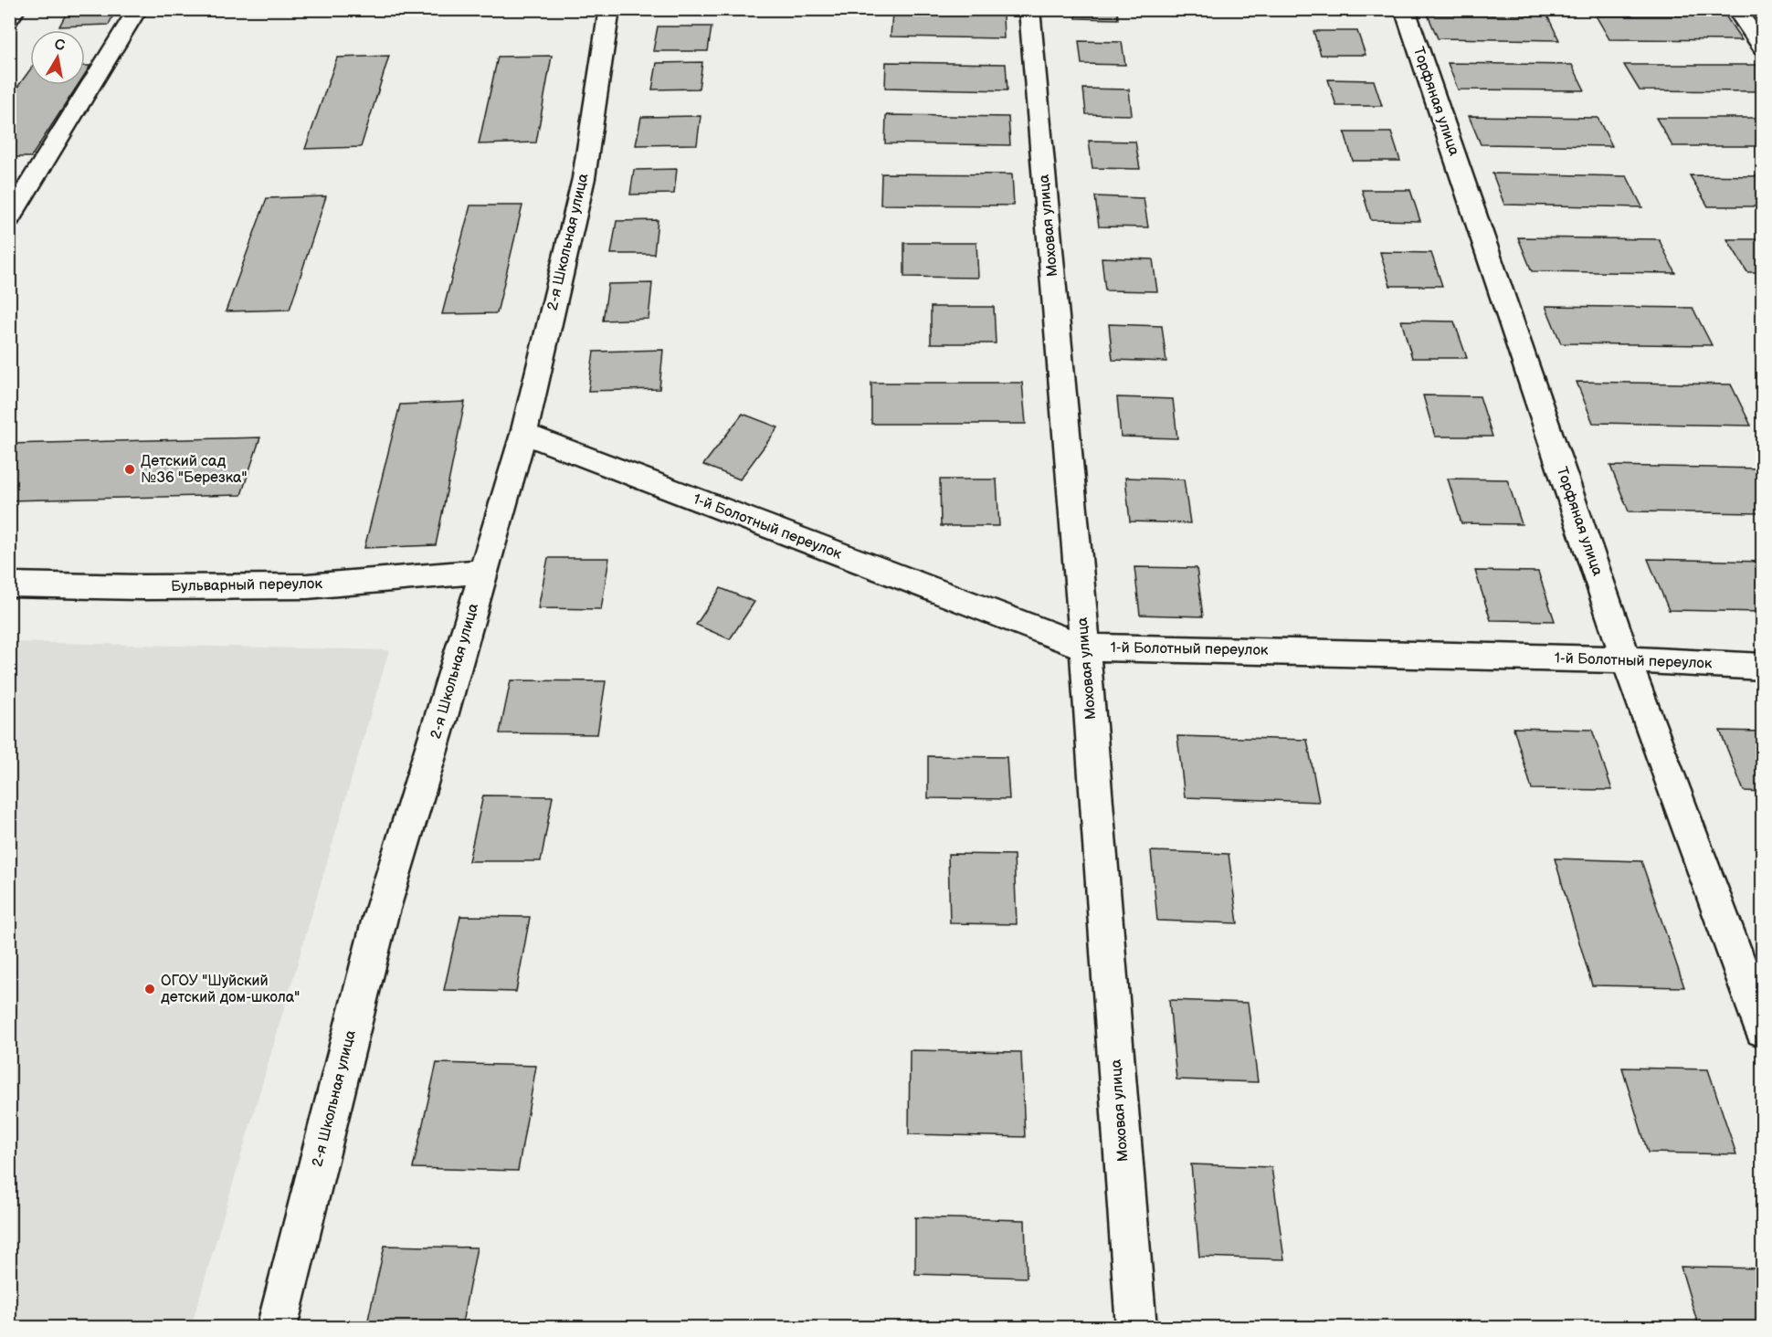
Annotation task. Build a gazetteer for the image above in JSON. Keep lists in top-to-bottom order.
{
  "streets": {
    "street": [
      "Торфяная улица",
      "Моховая улица",
      "2-я Школьная улица",
      "1-й Болотный переулок",
      "Бульварный переулок"
    ]
  },
  "crossings": [
    ["Торфяная улица", "1-й Болотный переулок"],
    ["Моховая улица", "1-й Болотный переулок"],
    ["2-я Школьная улица", "1-й Болотный переулок"],
    ["2-я Школьная улица", "Бульварный переулок"]
  ],
  "places": ["Детский сад №36 \"Березка\"", "ОГОУ \"Шуйский детский дом-школа\""],
  "north": "top"
}
